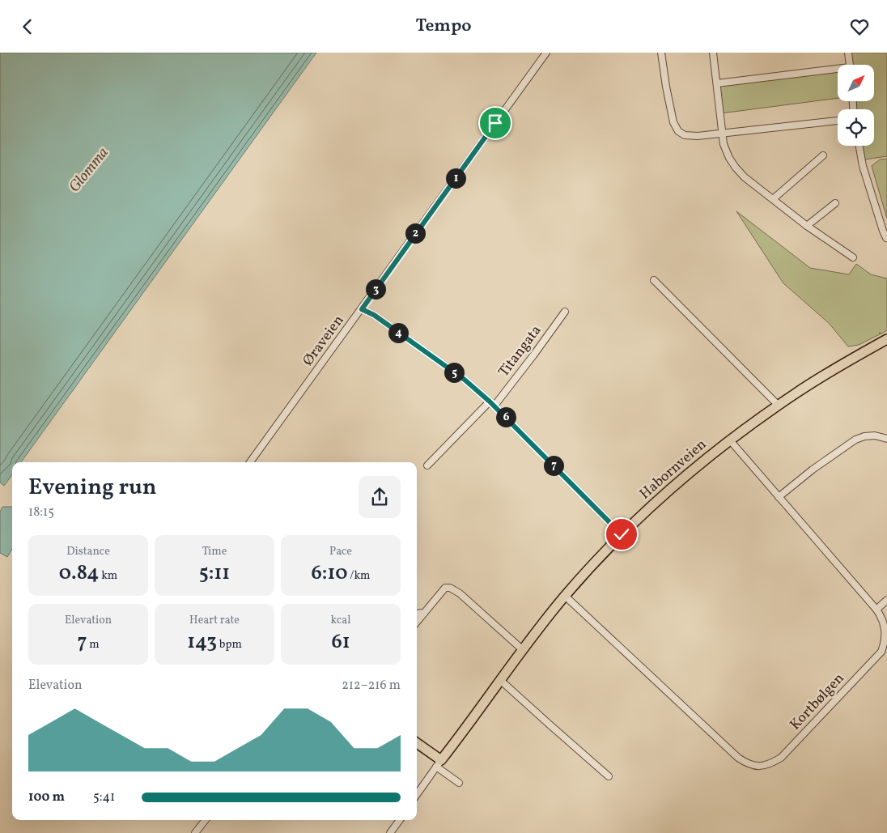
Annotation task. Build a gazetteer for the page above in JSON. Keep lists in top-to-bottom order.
{
  "streets": {
    "highway": ["Habornveien"],
    "street": ["Øraveien", "Titangata", "Kortbølgen"]
  },
  "crossings": [
    ["Habornveien", "Kortbølgen"]
  ],
  "water": ["Glomma"],
  "north": "top right",
  "page": {
    "header": "Tempo",
    "pins": [
      "1",
      "2",
      "3",
      "4",
      "5",
      "6",
      "7"
    ],
    "heading": ["Evening run", "18:15"],
    "stats": [
      ["Distance", "0.84 km"],
      ["Time", "5:11"],
      ["Pace", "6:10 /km"],
      ["Elevation", "7 m"],
      ["Heart rate", "143 bpm"],
      ["kcal", "61"]
    ],
    "chart": ["Elevation", "212–216 m"],
    "list": [
      {
        "name": "100 m",
        "note": "5:41"
      }
    ]
  }
}
